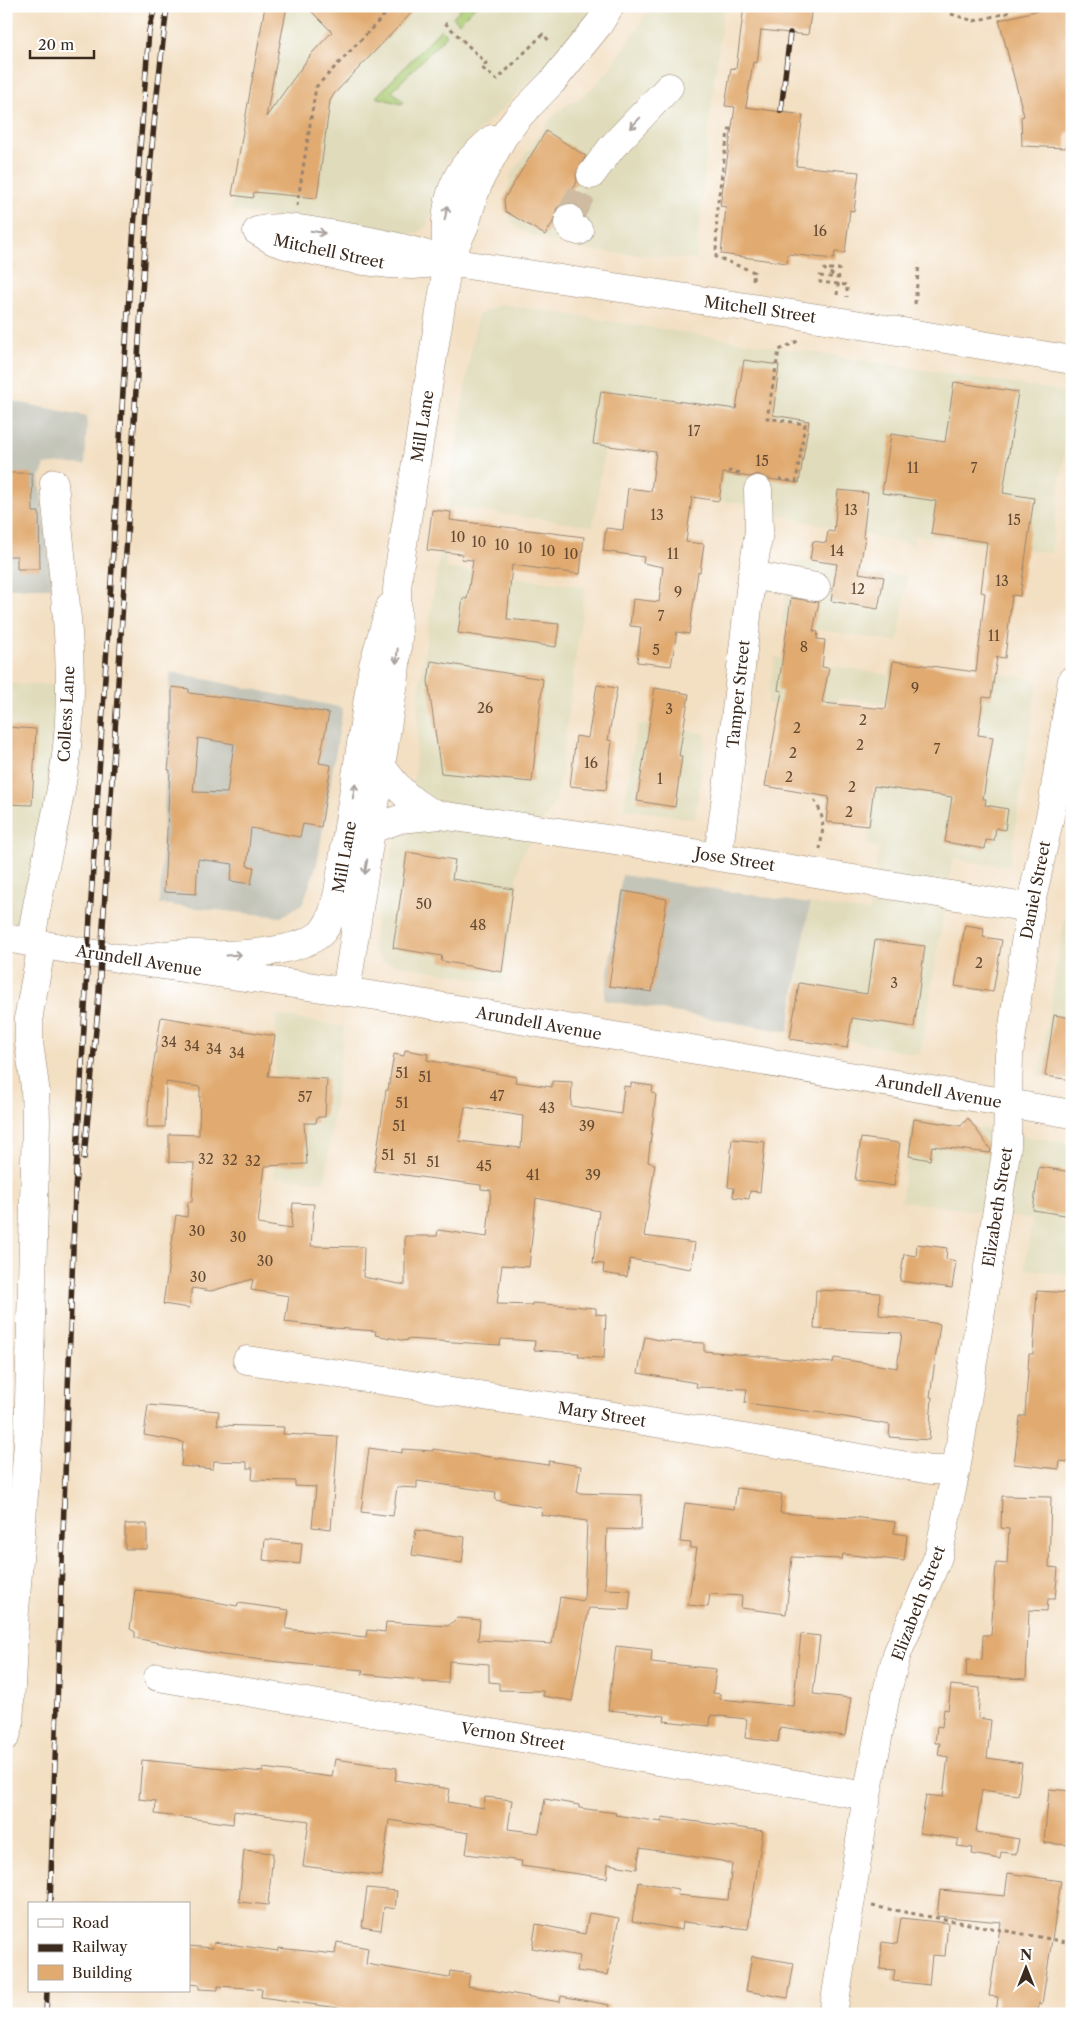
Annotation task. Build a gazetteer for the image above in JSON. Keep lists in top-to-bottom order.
{
  "streets": {
    "street": [
      "Mitchell Street",
      "Mill Lane",
      "Tamper Street",
      "Colless Lane",
      "Jose Street",
      "Daniel Street",
      "Arundell Avenue",
      "Elizabeth Street",
      "Mary Street",
      "Vernon Street"
    ]
  },
  "crossings": [
    ["Mitchell Street", "Mill Lane"],
    ["Mill Lane", "Jose Street"],
    ["Mill Lane", "Arundell Avenue"],
    ["Tamper Street", "Jose Street"],
    ["Colless Lane", "Arundell Avenue"],
    ["Jose Street", "Daniel Street"],
    ["Daniel Street", "Arundell Avenue"],
    ["Daniel Street", "Elizabeth Street"],
    ["Arundell Avenue", "Elizabeth Street"],
    ["Elizabeth Street", "Mary Street"],
    ["Elizabeth Street", "Vernon Street"]
  ],
  "house_numbers": [
    "16",
    "17",
    "15",
    "11",
    "7",
    "13",
    "13",
    "15",
    "10",
    "10",
    "10",
    "10",
    "10",
    "14",
    "10",
    "11",
    "13",
    "12",
    "9",
    "7",
    "11",
    "8",
    "5",
    "9",
    "26",
    "3",
    "2",
    "2",
    "2",
    "7",
    "2",
    "16",
    "2",
    "1",
    "2",
    "2",
    "50",
    "48",
    "2",
    "3",
    "34",
    "34",
    "34",
    "34",
    "51",
    "51",
    "47",
    "57",
    "51",
    "43",
    "51",
    "39",
    "51",
    "32",
    "51",
    "32",
    "32",
    "51",
    "45",
    "41",
    "39",
    "30",
    "30",
    "30",
    "30"
  ],
  "legend": ["Road", "Railway", "Building"],
  "scale_bar": "20 m",
  "north": "top"
}
